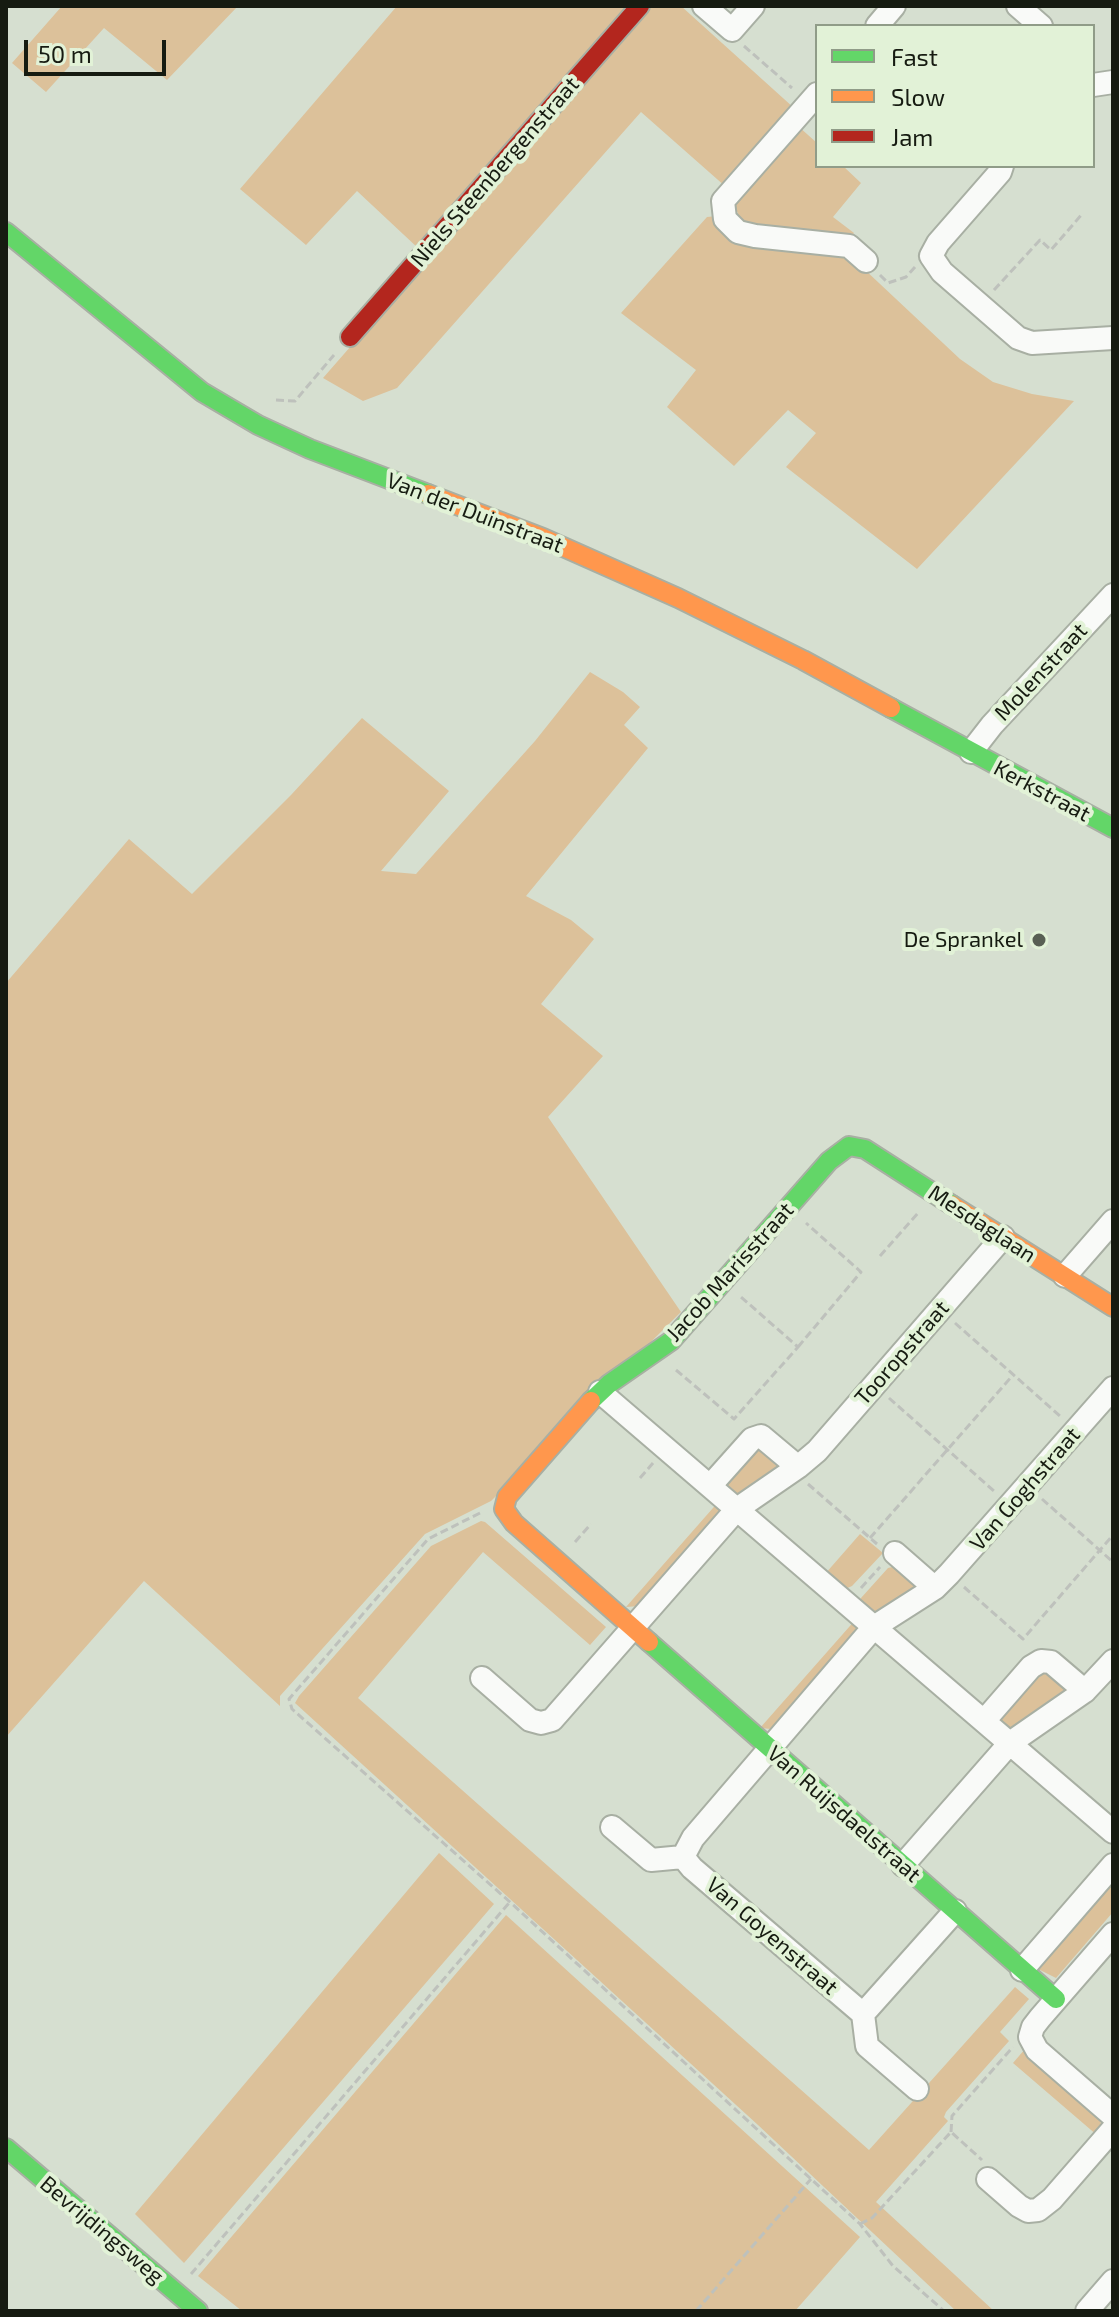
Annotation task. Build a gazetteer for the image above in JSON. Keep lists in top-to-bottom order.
{
  "streets": {
    "street": [
      "Niels Steenbergenstraat",
      "Van der Duinstraat",
      "Molenstraat",
      "Kerkstraat",
      "Mesdaglaan",
      "Jacob Marisstraat",
      "Tooropstraat",
      "Van Goghstraat",
      "Van Ruijsdaelstraat",
      "Van Goyenstraat",
      "Bevrijdingsweg"
    ]
  },
  "crossings": [
    ["Van der Duinstraat", "Molenstraat"],
    ["Van der Duinstraat", "Kerkstraat"],
    ["Molenstraat", "Kerkstraat"],
    ["Mesdaglaan", "Jacob Marisstraat"],
    ["Mesdaglaan", "Tooropstraat"],
    ["Jacob Marisstraat", "Van Ruijsdaelstraat"],
    ["Tooropstraat", "Van Ruijsdaelstraat"],
    ["Van Goghstraat", "Van Ruijsdaelstraat"]
  ],
  "places": ["De Sprankel"],
  "legend": ["Fast", "Slow", "Jam"],
  "scale_bar": "50 m"
}
